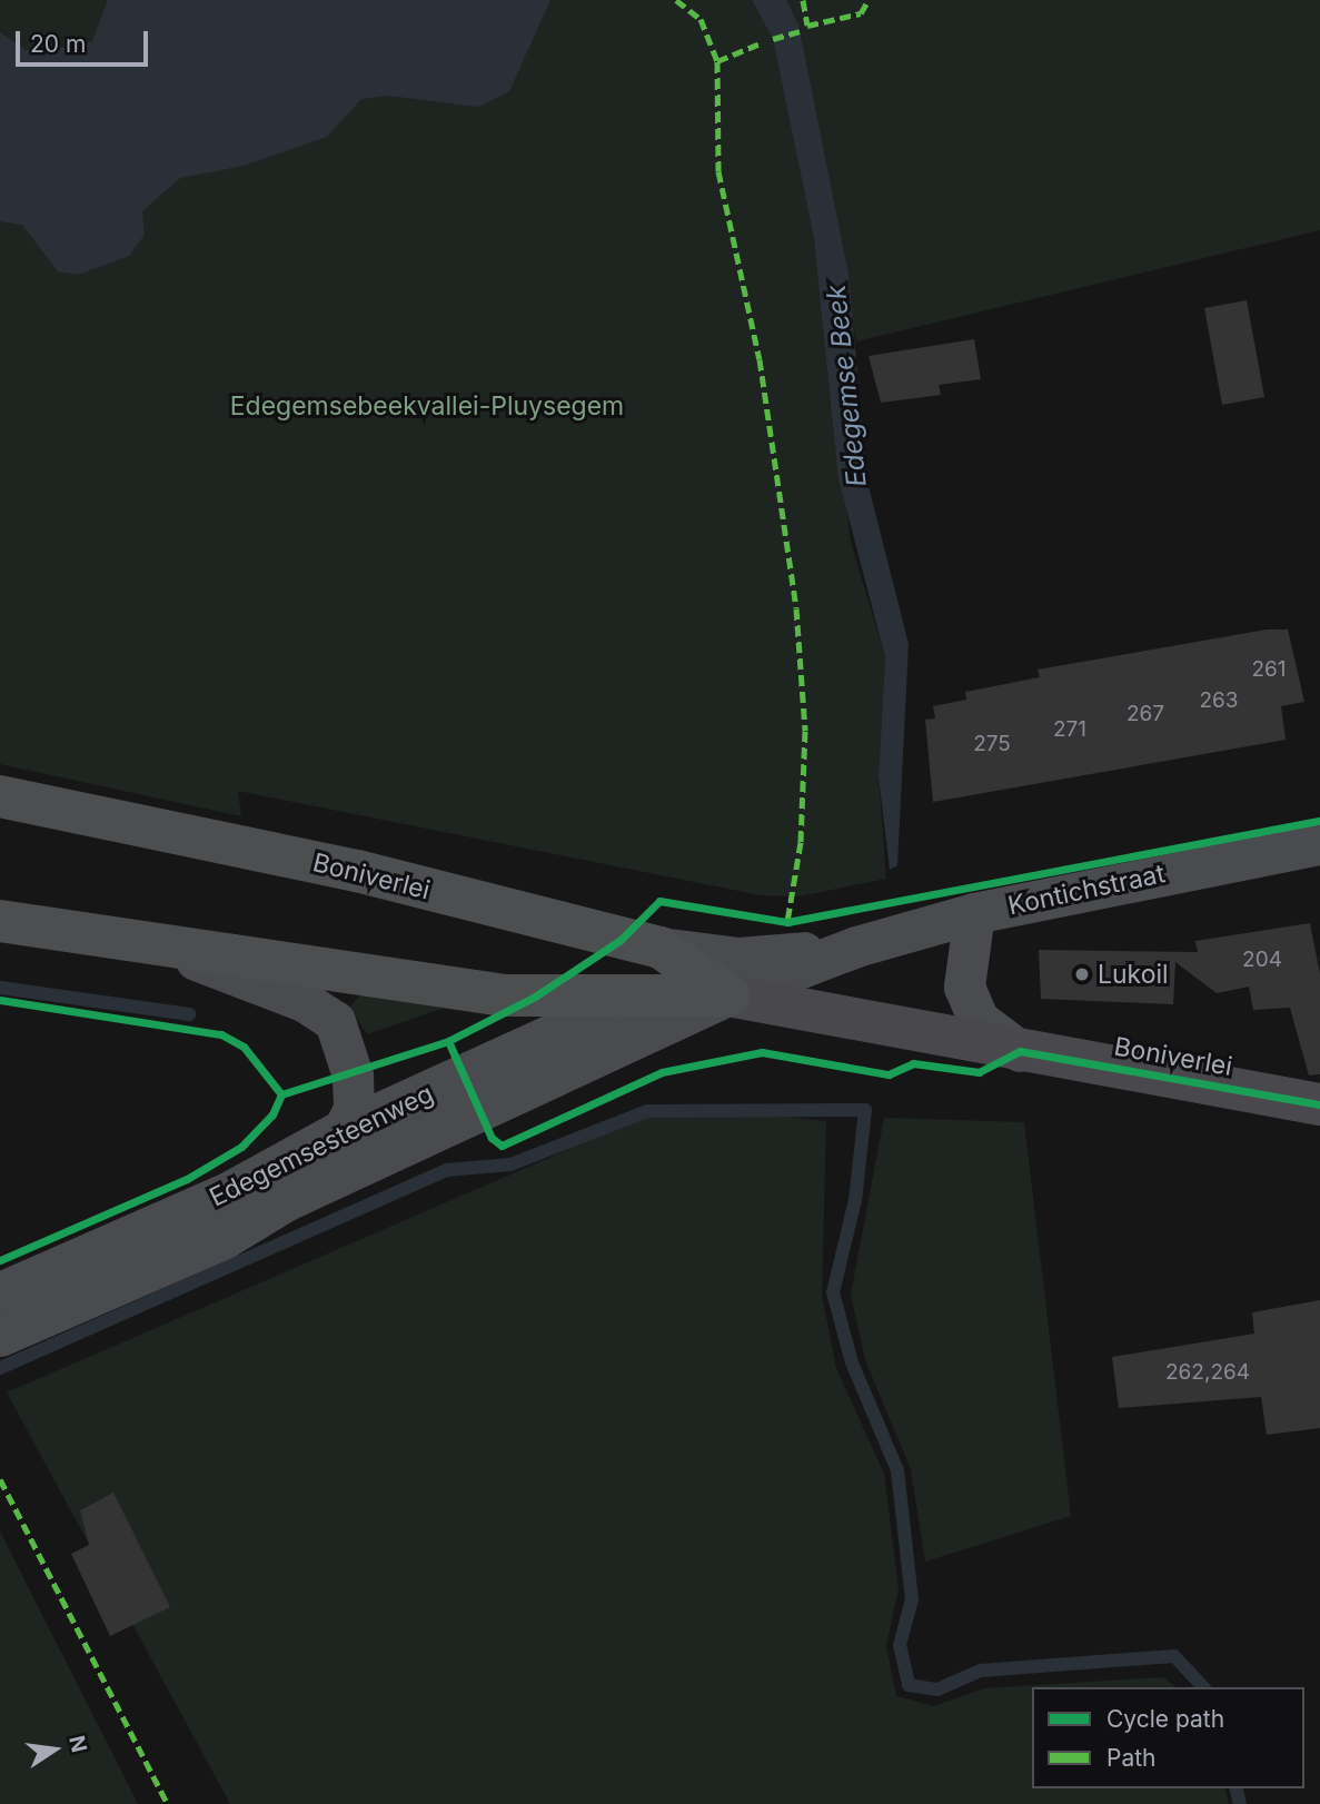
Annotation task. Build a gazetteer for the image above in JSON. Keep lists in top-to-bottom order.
{
  "streets": {
    "highway": ["Boniverlei"],
    "street": ["Kontichstraat", "Edegemsesteenweg"]
  },
  "crossings": [
    ["Boniverlei", "Kontichstraat"],
    ["Boniverlei", "Edegemsesteenweg"],
    ["Kontichstraat", "Edegemsesteenweg"]
  ],
  "water": ["Edegemse Beek"],
  "parks": ["Edegemsebeekvallei-Pluysegem"],
  "places": ["Lukoil"],
  "house_numbers": [
    "261",
    "263",
    "267",
    "271",
    "275",
    "204",
    "262,264"
  ],
  "legend": ["Cycle path", "Path"],
  "scale_bar": "20 m",
  "north": "right"
}
